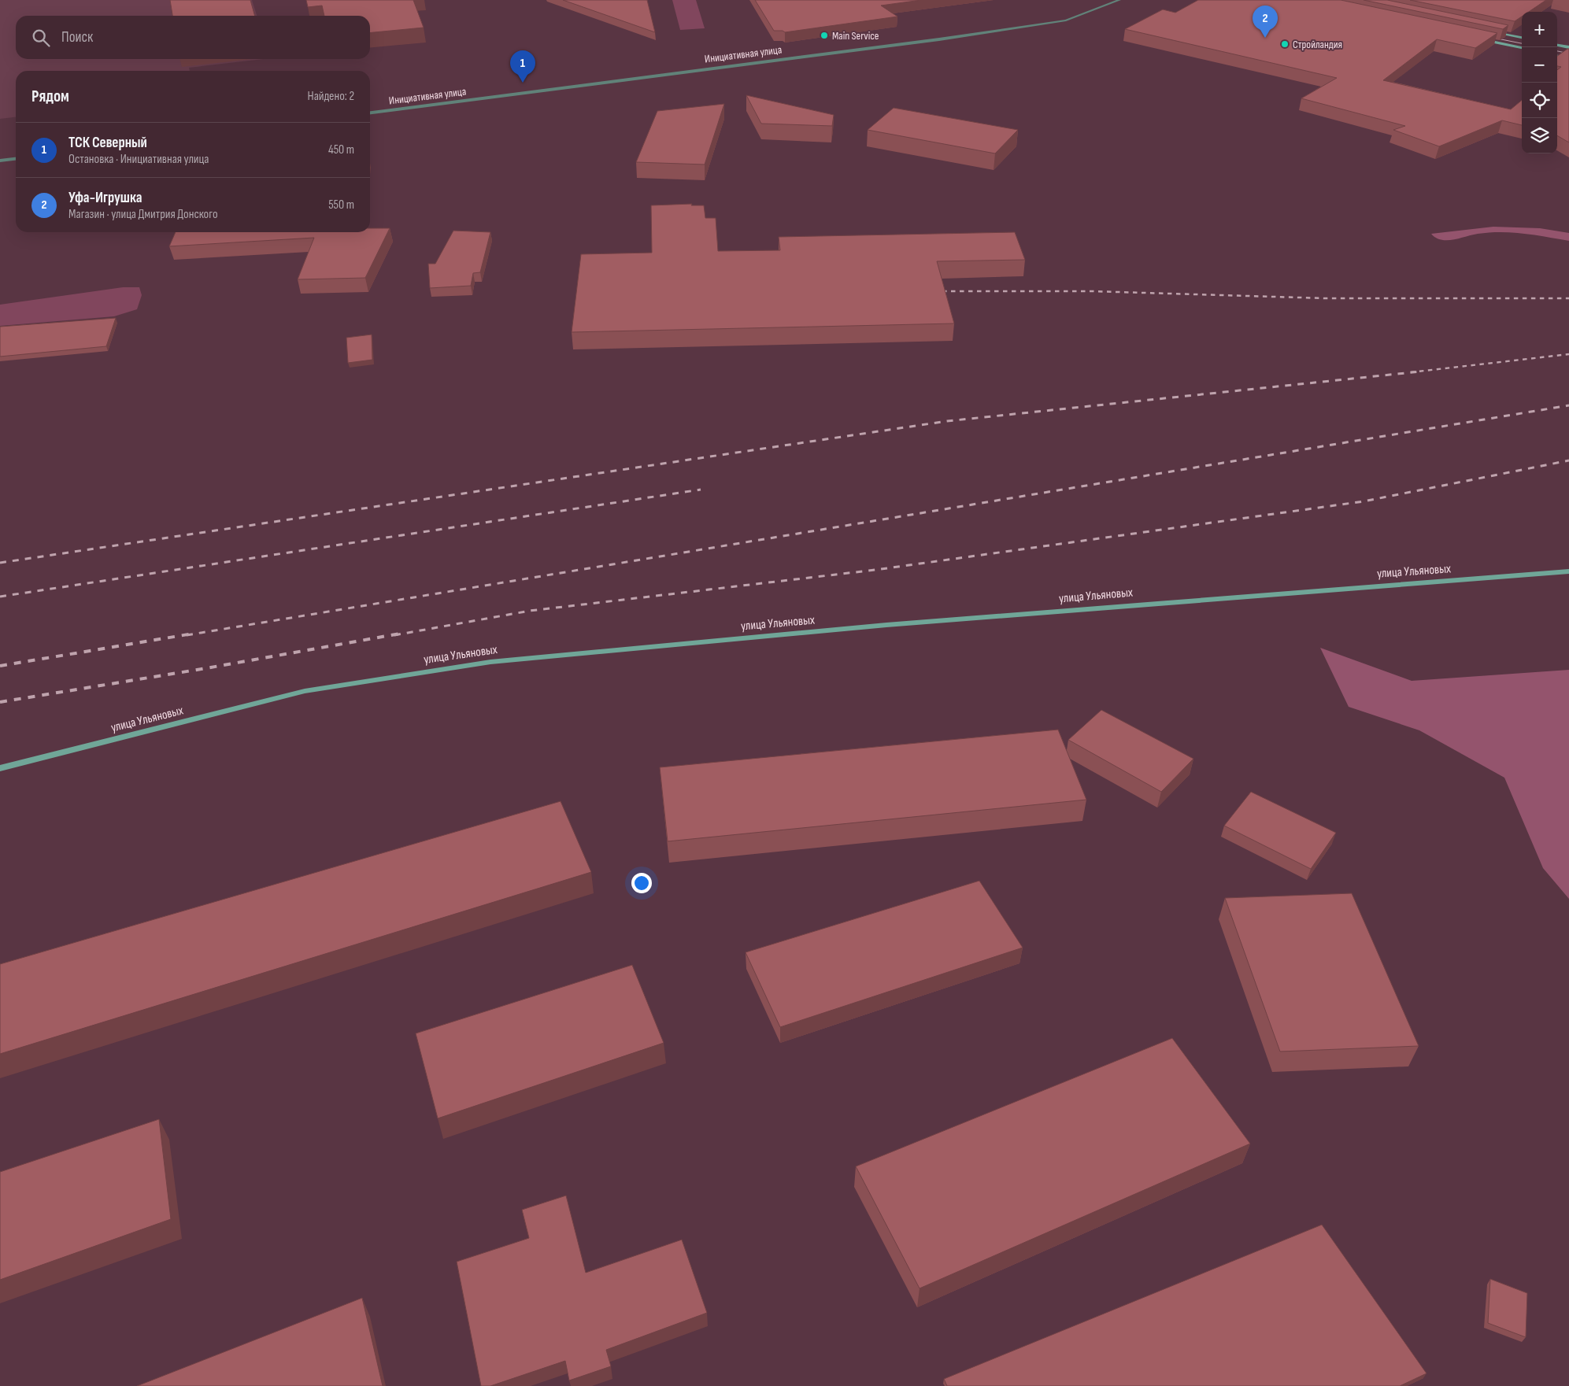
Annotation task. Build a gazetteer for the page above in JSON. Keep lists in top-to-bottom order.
{
  "streets": {
    "street": ["Инициативная улица", "улица Ульяновых"]
  },
  "places": ["Main Service", "Стройландия"],
  "page": {
    "pins": ["2", "1"],
    "map_buttons": ["+", "−"],
    "search": "Поиск",
    "heading": ["Рядом", "Найдено: 2"],
    "list": [
      {
        "mark": "1",
        "name": "ТСК Северный",
        "note": "Остановка · Инициативная улица",
        "value": "450 m"
      },
      {
        "mark": "2",
        "name": "Уфа-Игрушка",
        "note": "Магазин · улица Дмитрия Донского",
        "value": "550 m"
      }
    ]
  }
}
